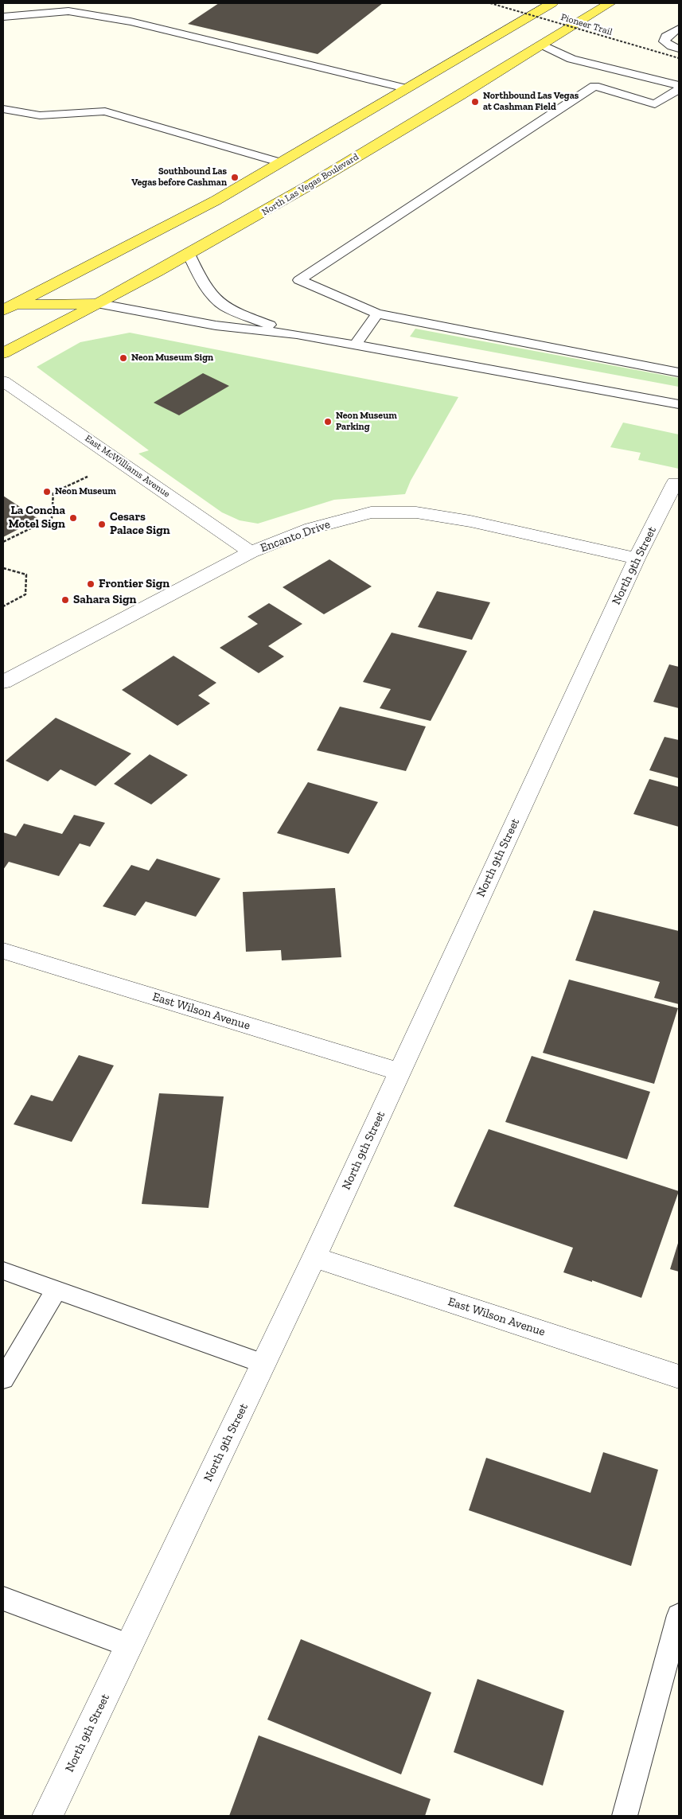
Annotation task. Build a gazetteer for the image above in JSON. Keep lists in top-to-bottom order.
{
  "streets": {
    "main road": ["North Las Vegas Boulevard"],
    "street": [
      "East McWilliams Avenue",
      "Encanto Drive",
      "North 9th Street",
      "East Wilson Avenue"
    ],
    "path": ["Pioneer Trail"]
  },
  "crossings": [
    ["East McWilliams Avenue", "Encanto Drive"],
    ["Encanto Drive", "North 9th Street"],
    ["North 9th Street", "East Wilson Avenue"]
  ],
  "places": [
    "Northbound Las Vegas at Cashman Field",
    "Southbound Las Vegas before Cashman",
    "Neon Museum Sign",
    "Neon Museum Parking",
    "Neon Museum",
    "La Concha Motel Sign",
    "Cesars Palace Sign",
    "Frontier Sign",
    "Sahara Sign"
  ]
}
